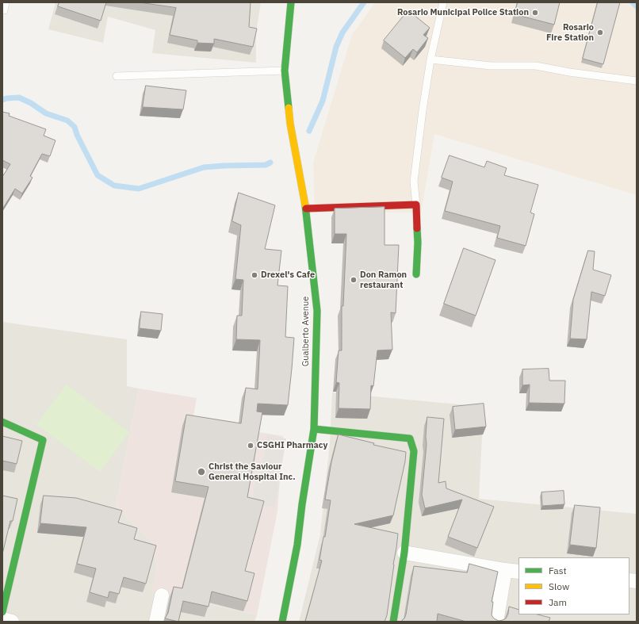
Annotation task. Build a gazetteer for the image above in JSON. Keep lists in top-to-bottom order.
{
  "streets": {
    "street": ["Gualberto Avenue"]
  },
  "places": [
    "Rosario Municipal Police Station",
    "Rosario Fire Station",
    "Drexel's Cafe",
    "Don Ramon restaurant",
    "CSGHI Pharmacy",
    "Christ the Saviour General Hospital Inc."
  ],
  "legend": ["Fast", "Slow", "Jam"]
}
